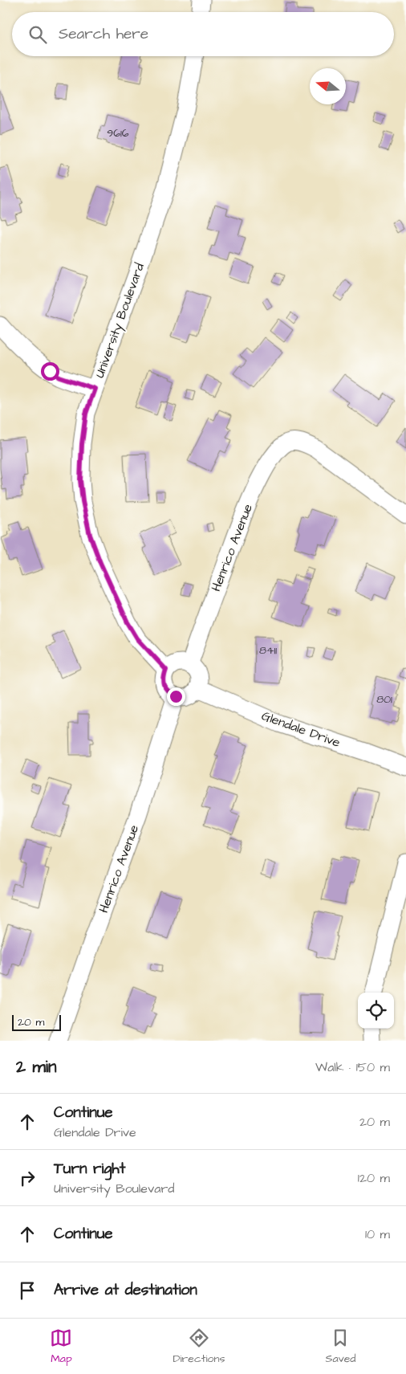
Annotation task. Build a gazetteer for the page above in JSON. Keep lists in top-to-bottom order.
{
  "streets": {
    "street": ["University Boulevard", "Henrico Avenue", "Glendale Drive"]
  },
  "crossings": [
    ["University Boulevard", "Henrico Avenue"],
    ["University Boulevard", "Glendale Drive"],
    ["Henrico Avenue", "Glendale Drive"]
  ],
  "house_numbers": ["9616", "8411", "801"],
  "scale_bar": "20 m",
  "north": "left",
  "page": {
    "search": "Search here",
    "scale": "20 m",
    "heading": ["2 min", "Walk · 150 m"],
    "list": [
      ["Continue", "Glendale Drive", "20 m"],
      ["Turn right", "University Boulevard", "120 m"],
      ["Continue", "10 m"],
      "Arrive at destination"
    ],
    "nav": ["Map", "Directions", "Saved"]
  }
}
